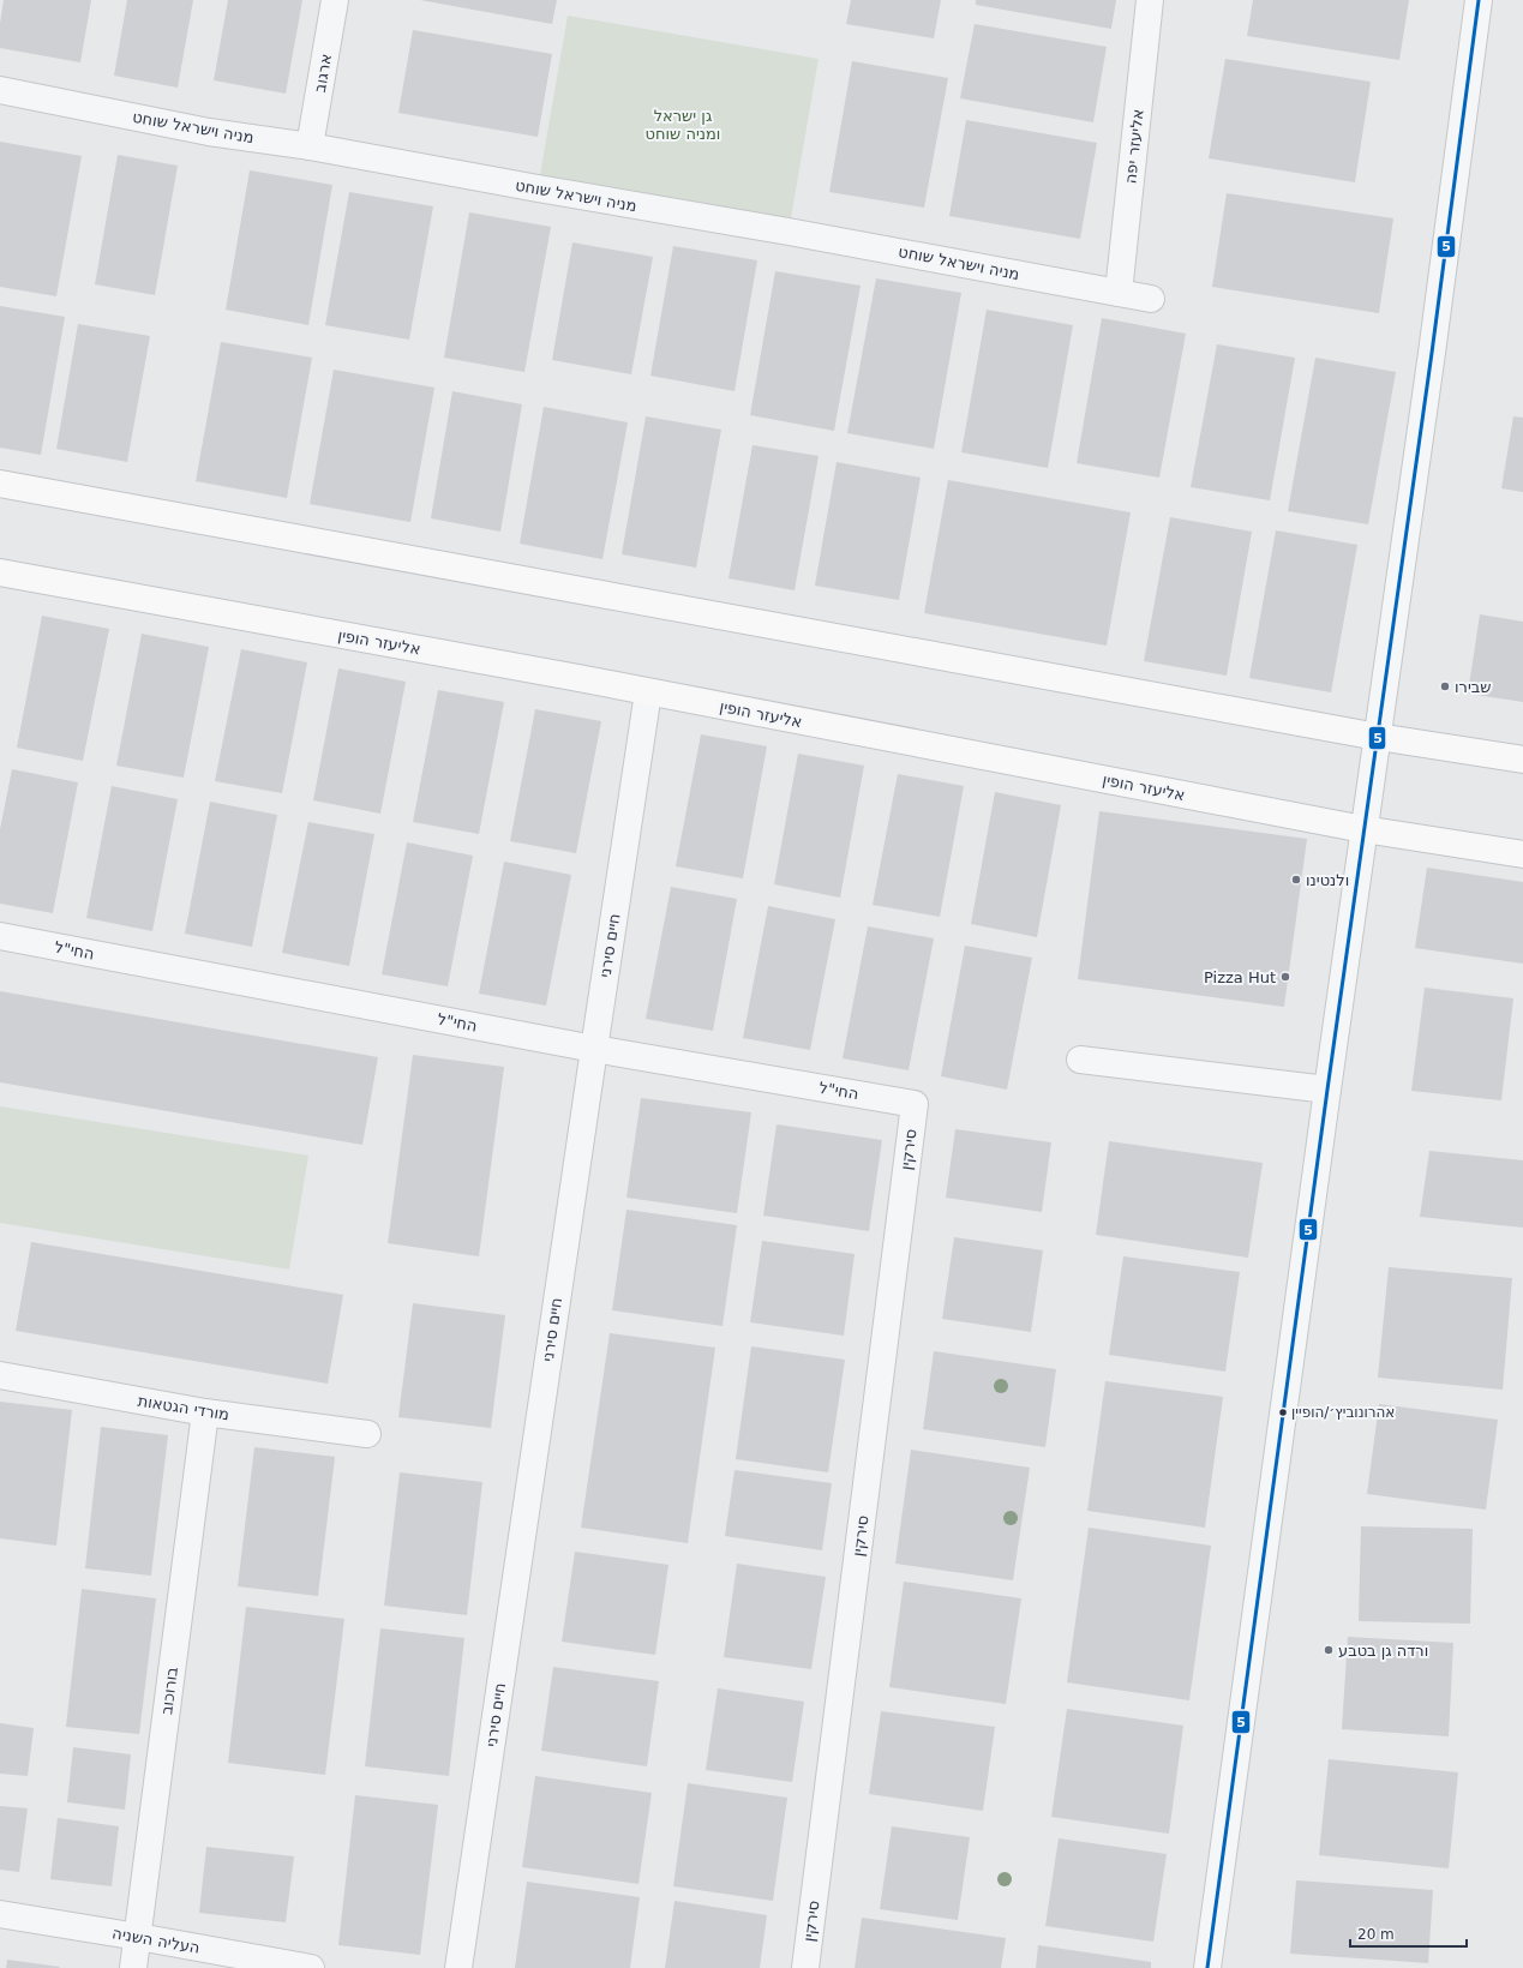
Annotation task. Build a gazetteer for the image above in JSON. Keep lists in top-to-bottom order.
{
  "streets": {
    "main road": ["אליעזר הופין"],
    "street": [
      "ארגוב",
      "מניה וישראל שוחט",
      "אליעזר יפה",
      "חיים סירני",
      "החי\"ל",
      "סירקין",
      "מורדי הגטאות",
      "בורוכוב",
      "העליה השניה"
    ]
  },
  "crossings": [
    ["ארגוב", "מניה וישראל שוחט"],
    ["מניה וישראל שוחט", "אליעזר יפה"],
    ["אליעזר הופין", "חיים סירני"],
    ["חיים סירני", "החי\"ל"],
    ["החי\"ל", "סירקין"],
    ["מורדי הגטאות", "בורוכוב"],
    ["בורוכוב", "העליה השניה"]
  ],
  "parks": ["גן ישראל ומניה שוחט"],
  "places": [
    "שבירו",
    "ולנטינו",
    "Pizza Hut",
    "אהרונוביץ׳/הופיין",
    "ורדה גן בטבע"
  ],
  "lines": ["transit line 5"],
  "scale_bar": "20 m"
}
